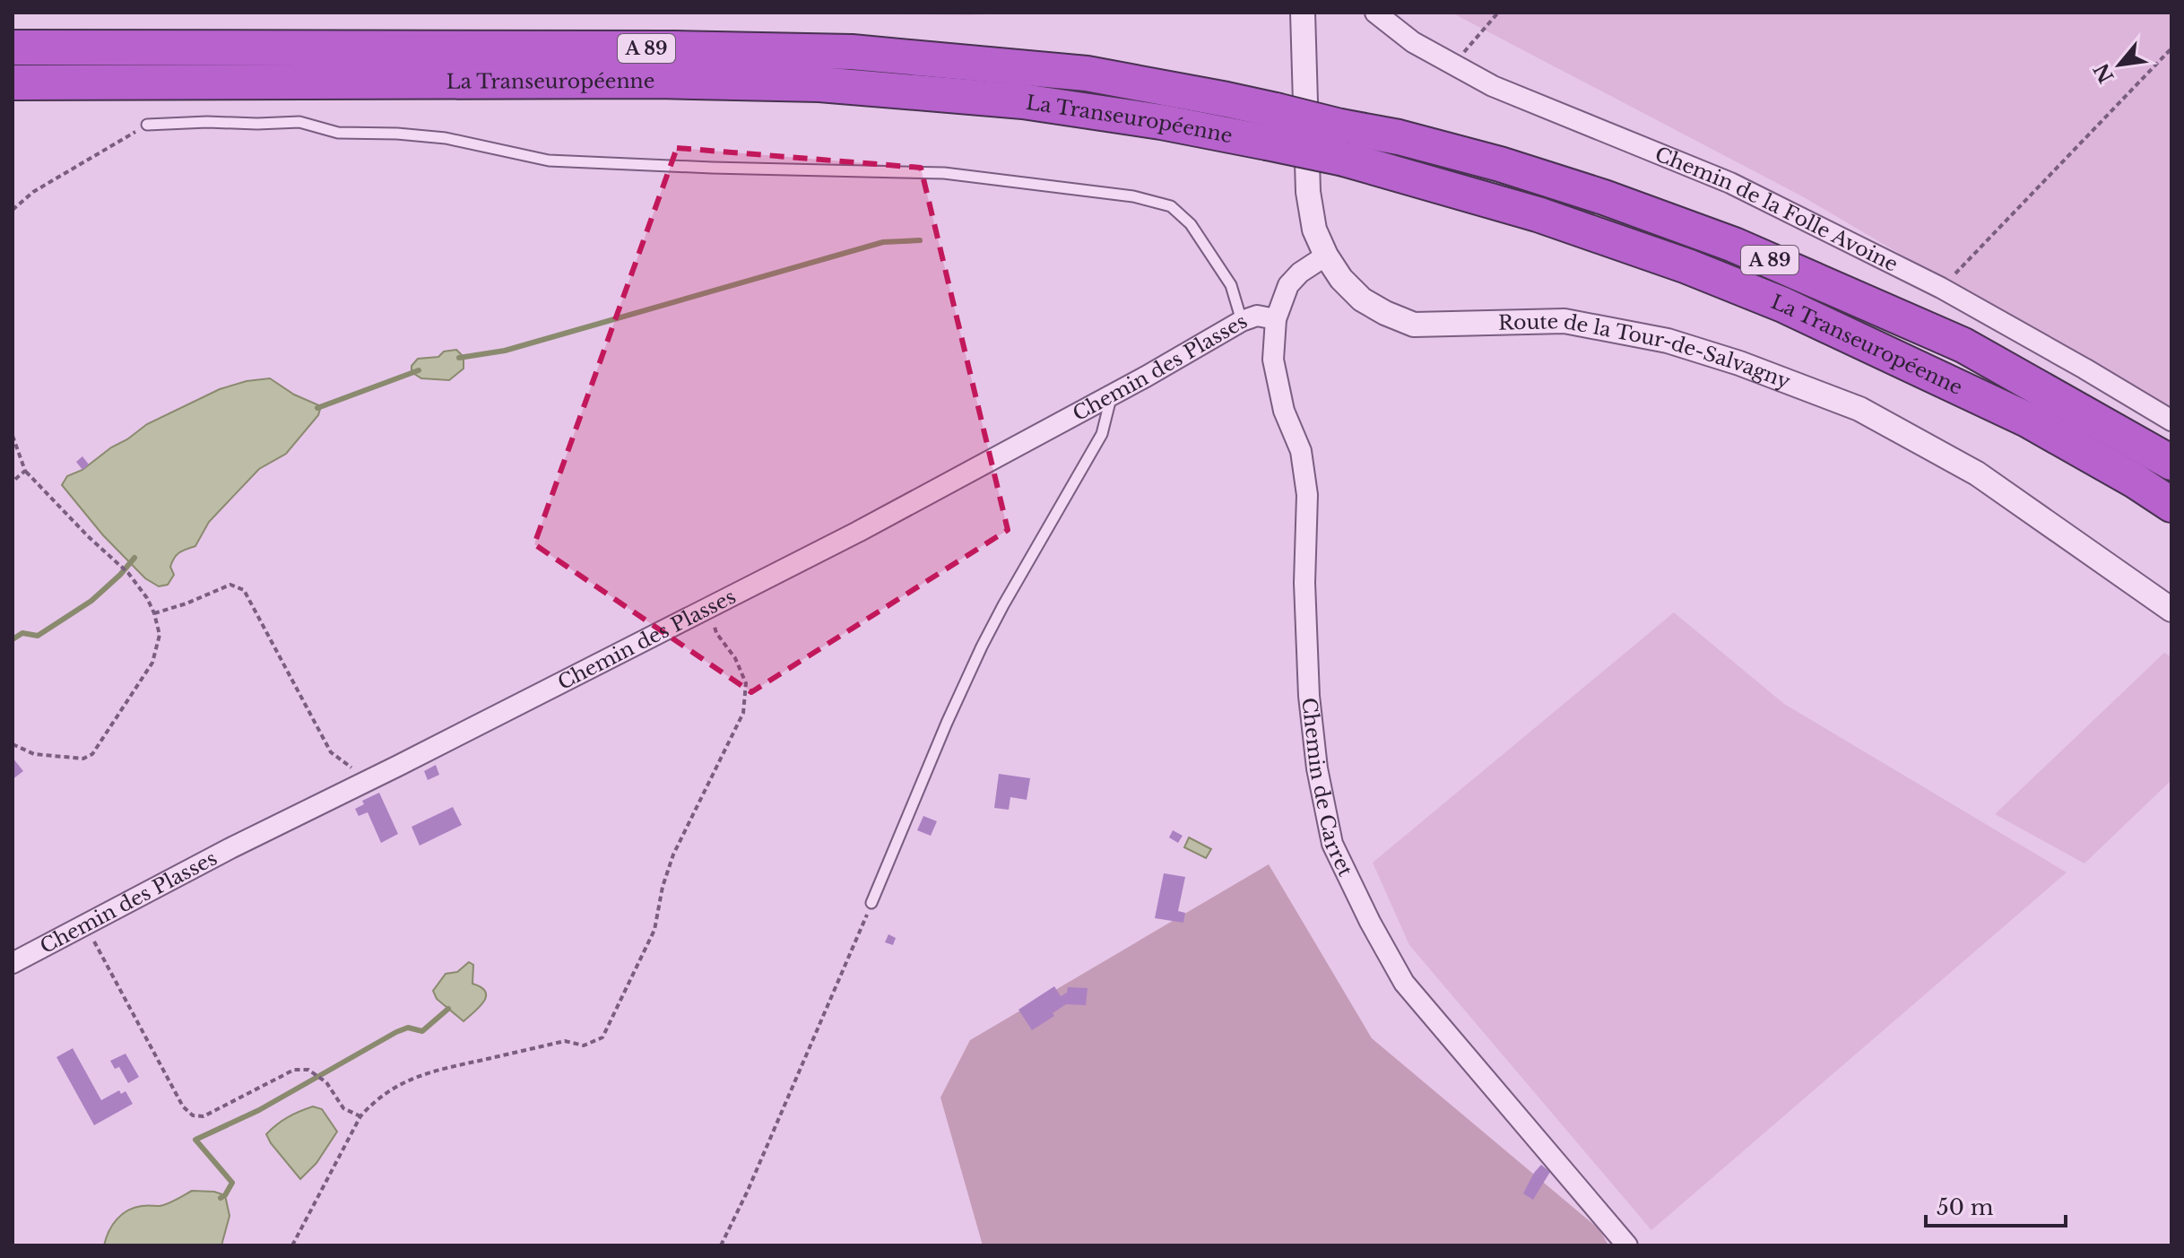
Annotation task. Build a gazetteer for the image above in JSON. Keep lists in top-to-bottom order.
{
  "streets": {
    "highway": ["A 89", "La Transeuropéenne"],
    "street": [
      "Chemin de la Folle Avoine",
      "Route de la Tour-de-Salvagny",
      "Chemin des Plasses",
      "Chemin de Carret"
    ]
  },
  "crossings": [
    ["Route de la Tour-de-Salvagny", "Chemin de Carret"],
    ["Chemin des Plasses", "Chemin de Carret"]
  ],
  "scale_bar": "50 m",
  "north": "bottom left"
}
